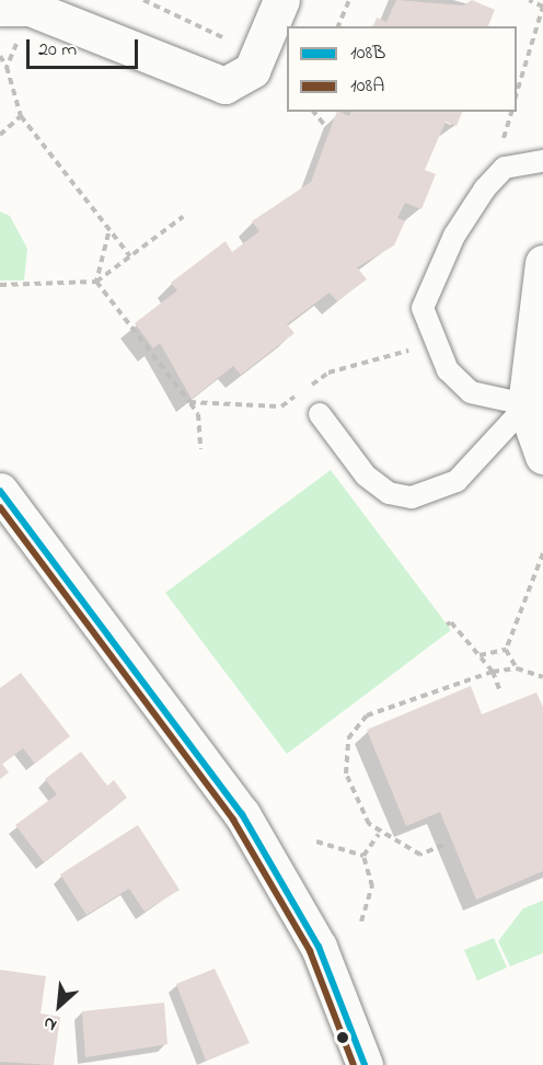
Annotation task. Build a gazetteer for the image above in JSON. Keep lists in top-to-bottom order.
{
  "lines": ["transit line 108B", "transit line 108A"],
  "legend": ["108B", "108A"],
  "scale_bar": "20 m",
  "north": "bottom left"
}
